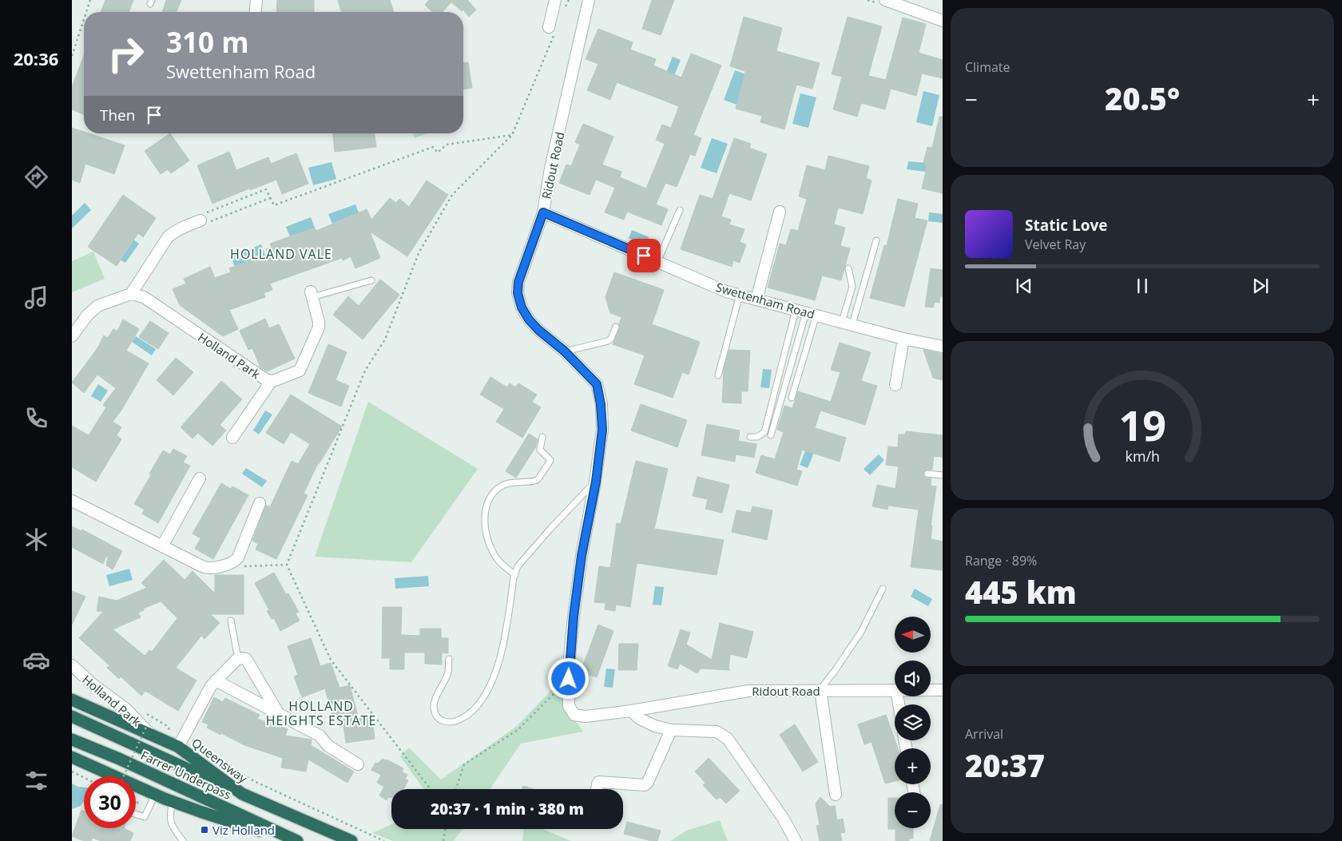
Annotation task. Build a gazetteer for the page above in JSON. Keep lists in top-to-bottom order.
{
  "streets": {
    "highway": ["Queensway", "Farrer Underpass"],
    "street": ["Ridout Road", "Swettenham Road", "Holland Park"]
  },
  "crossings": [
    ["Ridout Road", "Swettenham Road"],
    ["Holland Park", "Queensway"],
    ["Queensway", "Farrer Underpass"]
  ],
  "districts": ["HOLLAND VALE", "HOLLAND HEIGHTS ESTATE"],
  "places": {
    "transit": ["Viz Holland"]
  },
  "north": "left",
  "page": {
    "tabs": "20:36",
    "tile": [
      "Climate",
      ["Range · 89%", "445 km"],
      ["Arrival", "20:37"]
    ],
    "turn": ["310 m", "Swettenham Road"],
    "heat": ["−", "20.5°", "+"],
    "then": "Then",
    "song": ["Static Love", "Velvet Ray"],
    "map_buttons": ["+", "−"],
    "limit": "30",
    "trip": "20:37 · 1 min · 380 m",
    "gauge": ["19", "km/h"]
  }
}
